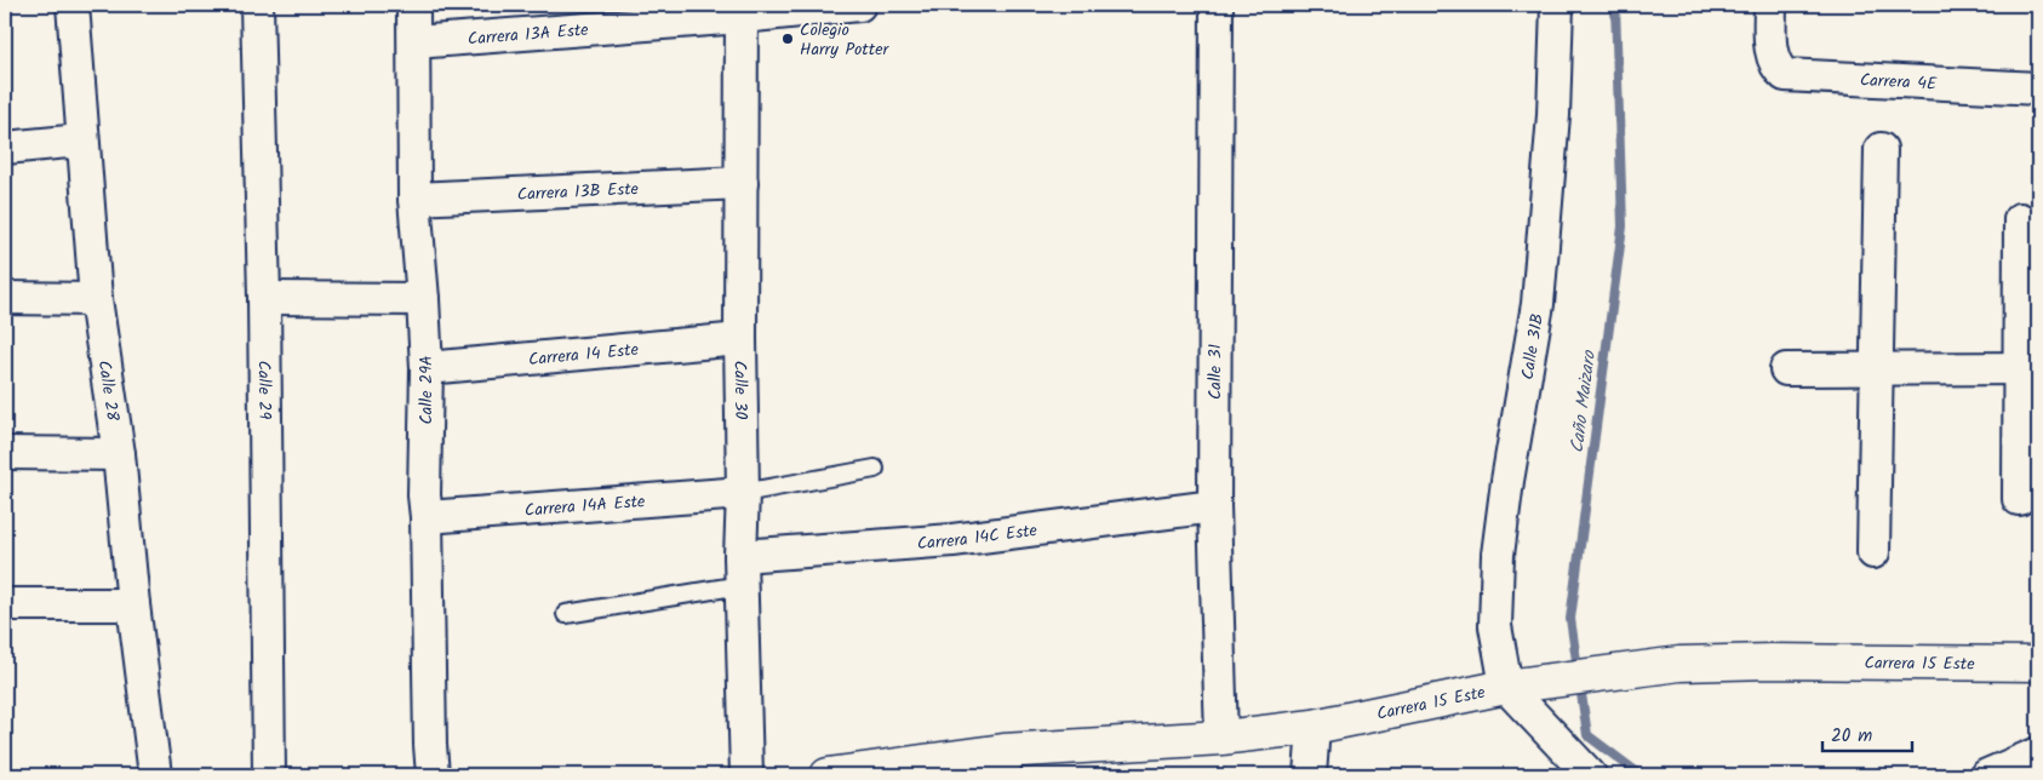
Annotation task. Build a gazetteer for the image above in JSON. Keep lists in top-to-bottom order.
{
  "streets": {
    "street": [
      "Carrera 13A Este",
      "Carrera 4E",
      "Carrera 13B Este",
      "Calle 31B",
      "Carrera 14 Este",
      "Calle 31",
      "Calle 28",
      "Calle 29",
      "Calle 29A",
      "Calle 30",
      "Carrera 14A Este",
      "Carrera 14C Este",
      "Carrera 15 Este"
    ]
  },
  "crossings": [
    ["Carrera 13A Este", "Calle 29A"],
    ["Carrera 13A Este", "Calle 30"],
    ["Carrera 13B Este", "Calle 29A"],
    ["Carrera 13B Este", "Calle 30"],
    ["Calle 31B", "Carrera 15 Este"],
    ["Carrera 14 Este", "Calle 29A"],
    ["Carrera 14 Este", "Calle 30"],
    ["Calle 31", "Carrera 14C Este"],
    ["Calle 31", "Carrera 15 Este"],
    ["Calle 29A", "Carrera 14A Este"],
    ["Calle 30", "Carrera 14A Este"],
    ["Calle 30", "Carrera 14C Este"]
  ],
  "water": ["Caño Maizaro"],
  "places": ["Colegio Harry Potter"],
  "scale_bar": "20 m"
}
